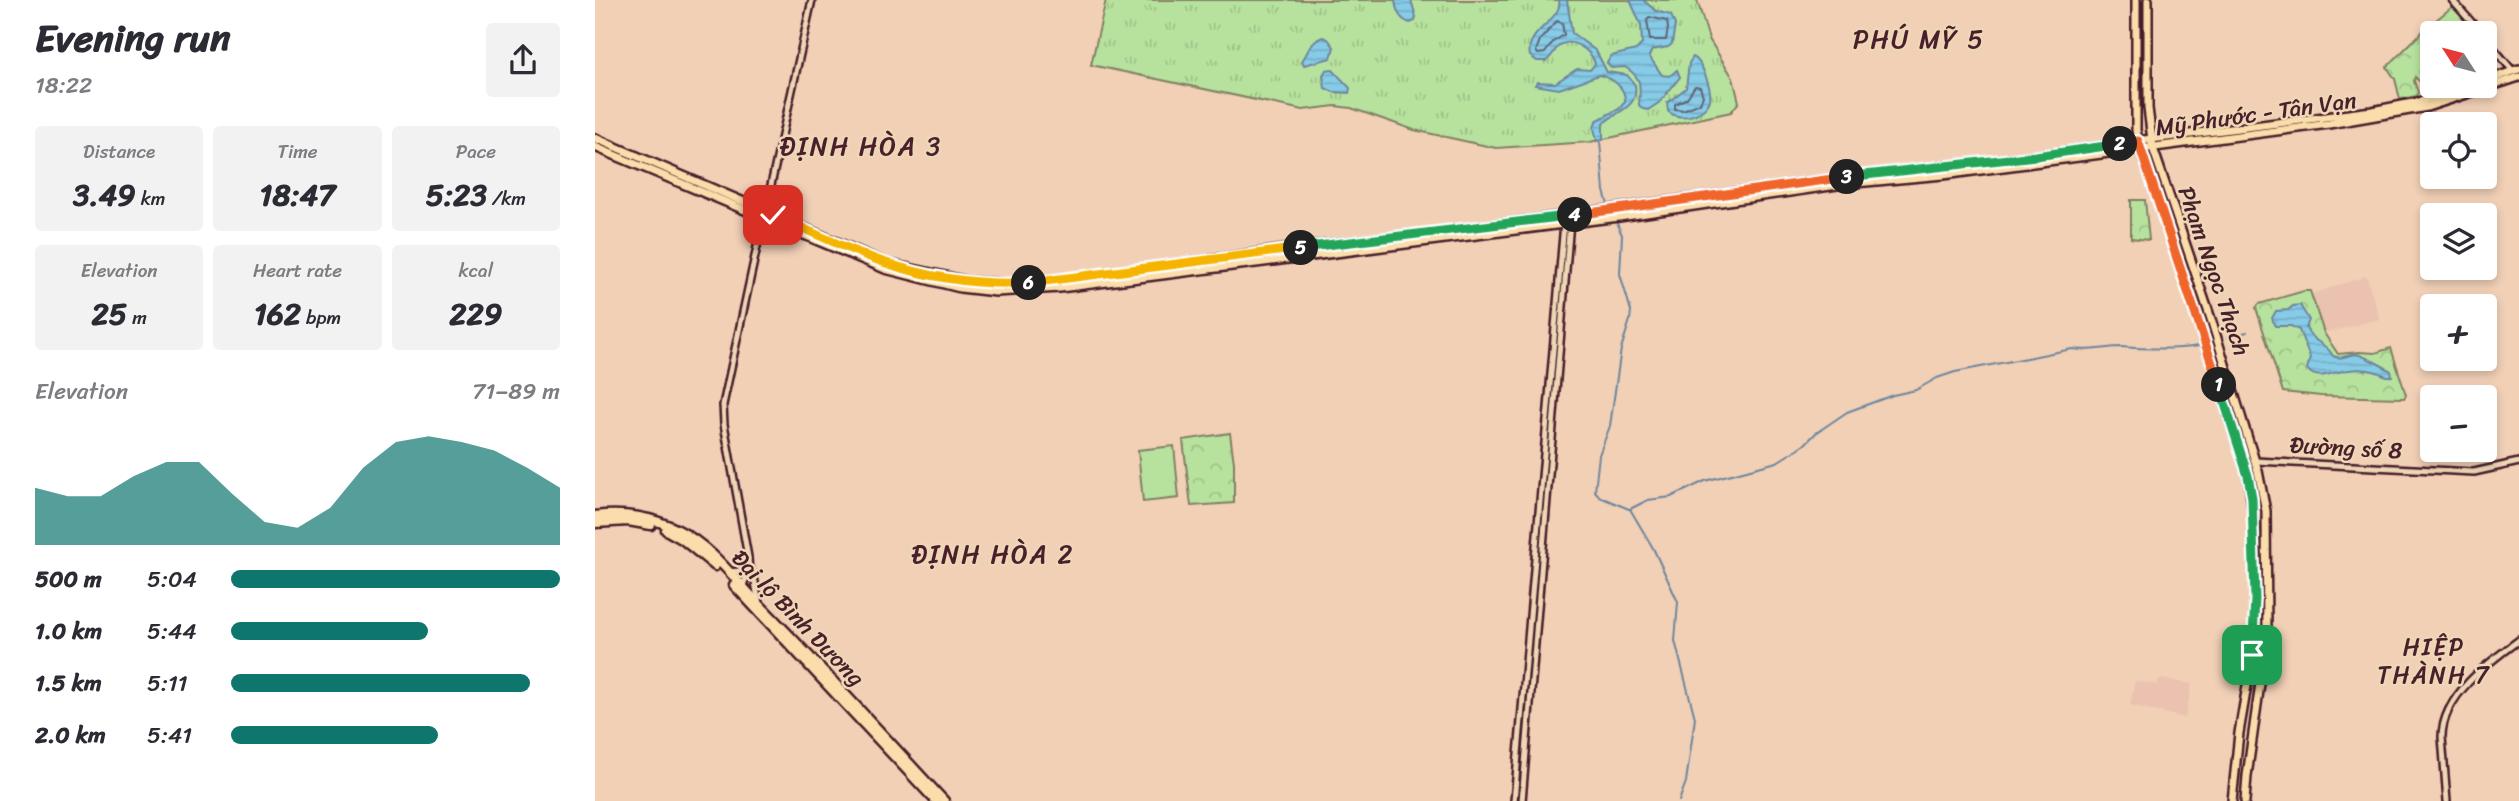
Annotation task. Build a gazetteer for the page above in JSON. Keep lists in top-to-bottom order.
{
  "streets": {
    "highway": ["Đại lộ Bình Dương"],
    "main road": ["Mỹ Phước - Tân Vạn", "Phạm Ngọc Thạch"],
    "street": ["Đường số 8"]
  },
  "crossings": [
    ["Mỹ Phước - Tân Vạn", "Phạm Ngọc Thạch"],
    ["Phạm Ngọc Thạch", "Đường số 8"]
  ],
  "districts": [
    "PHÚ MỸ 5",
    "ĐỊNH HÒA 3",
    "ĐỊNH HÒA 2",
    "HIỆP THÀNH 7"
  ],
  "north": "top left",
  "page": {
    "heading": ["Evening run", "18:22"],
    "map_buttons": ["+", "−"],
    "stats": [
      ["Distance", "3.49 km"],
      ["Time", "18:47"],
      ["Pace", "5:23 /km"],
      ["Elevation", "25 m"],
      ["Heart rate", "162 bpm"],
      ["kcal", "229"]
    ],
    "pins": [
      "2",
      "3",
      "4",
      "5",
      "6",
      "1"
    ],
    "chart": ["Elevation", "71–89 m"],
    "list": [
      {
        "name": "500 m",
        "note": "5:04"
      },
      {
        "name": "1.0 km",
        "note": "5:44"
      },
      {
        "name": "1.5 km",
        "note": "5:11"
      },
      {
        "name": "2.0 km",
        "note": "5:41"
      }
    ]
  }
}
